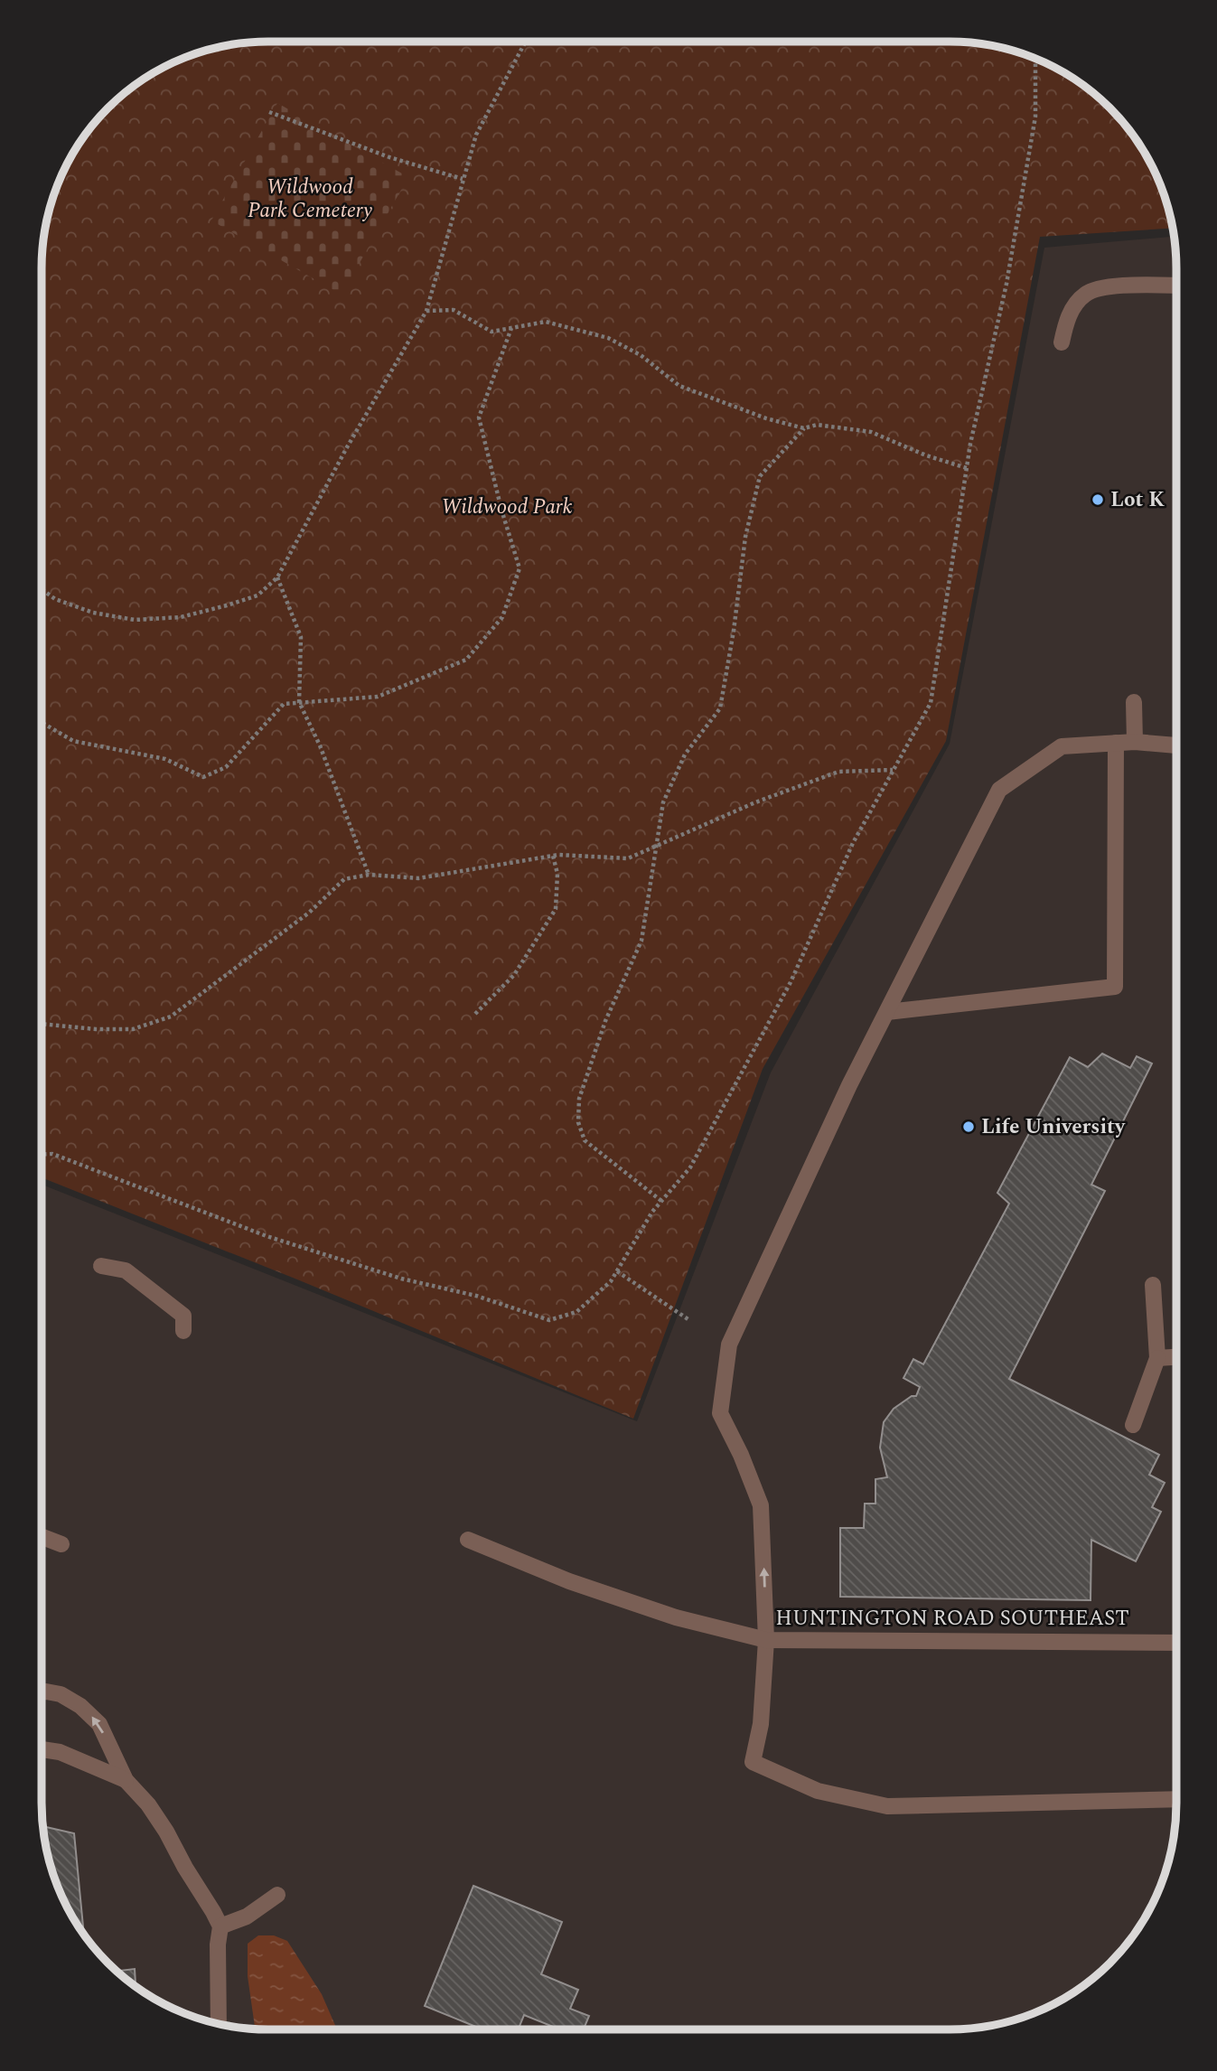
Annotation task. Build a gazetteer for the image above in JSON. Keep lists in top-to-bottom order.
{
  "streets": {
    "street": ["HUNTINGTON ROAD SOUTHEAST"]
  },
  "parks": ["Wildwood Park Cemetery", "Wildwood Park"],
  "places": ["Lot K", "Life University"]
}
